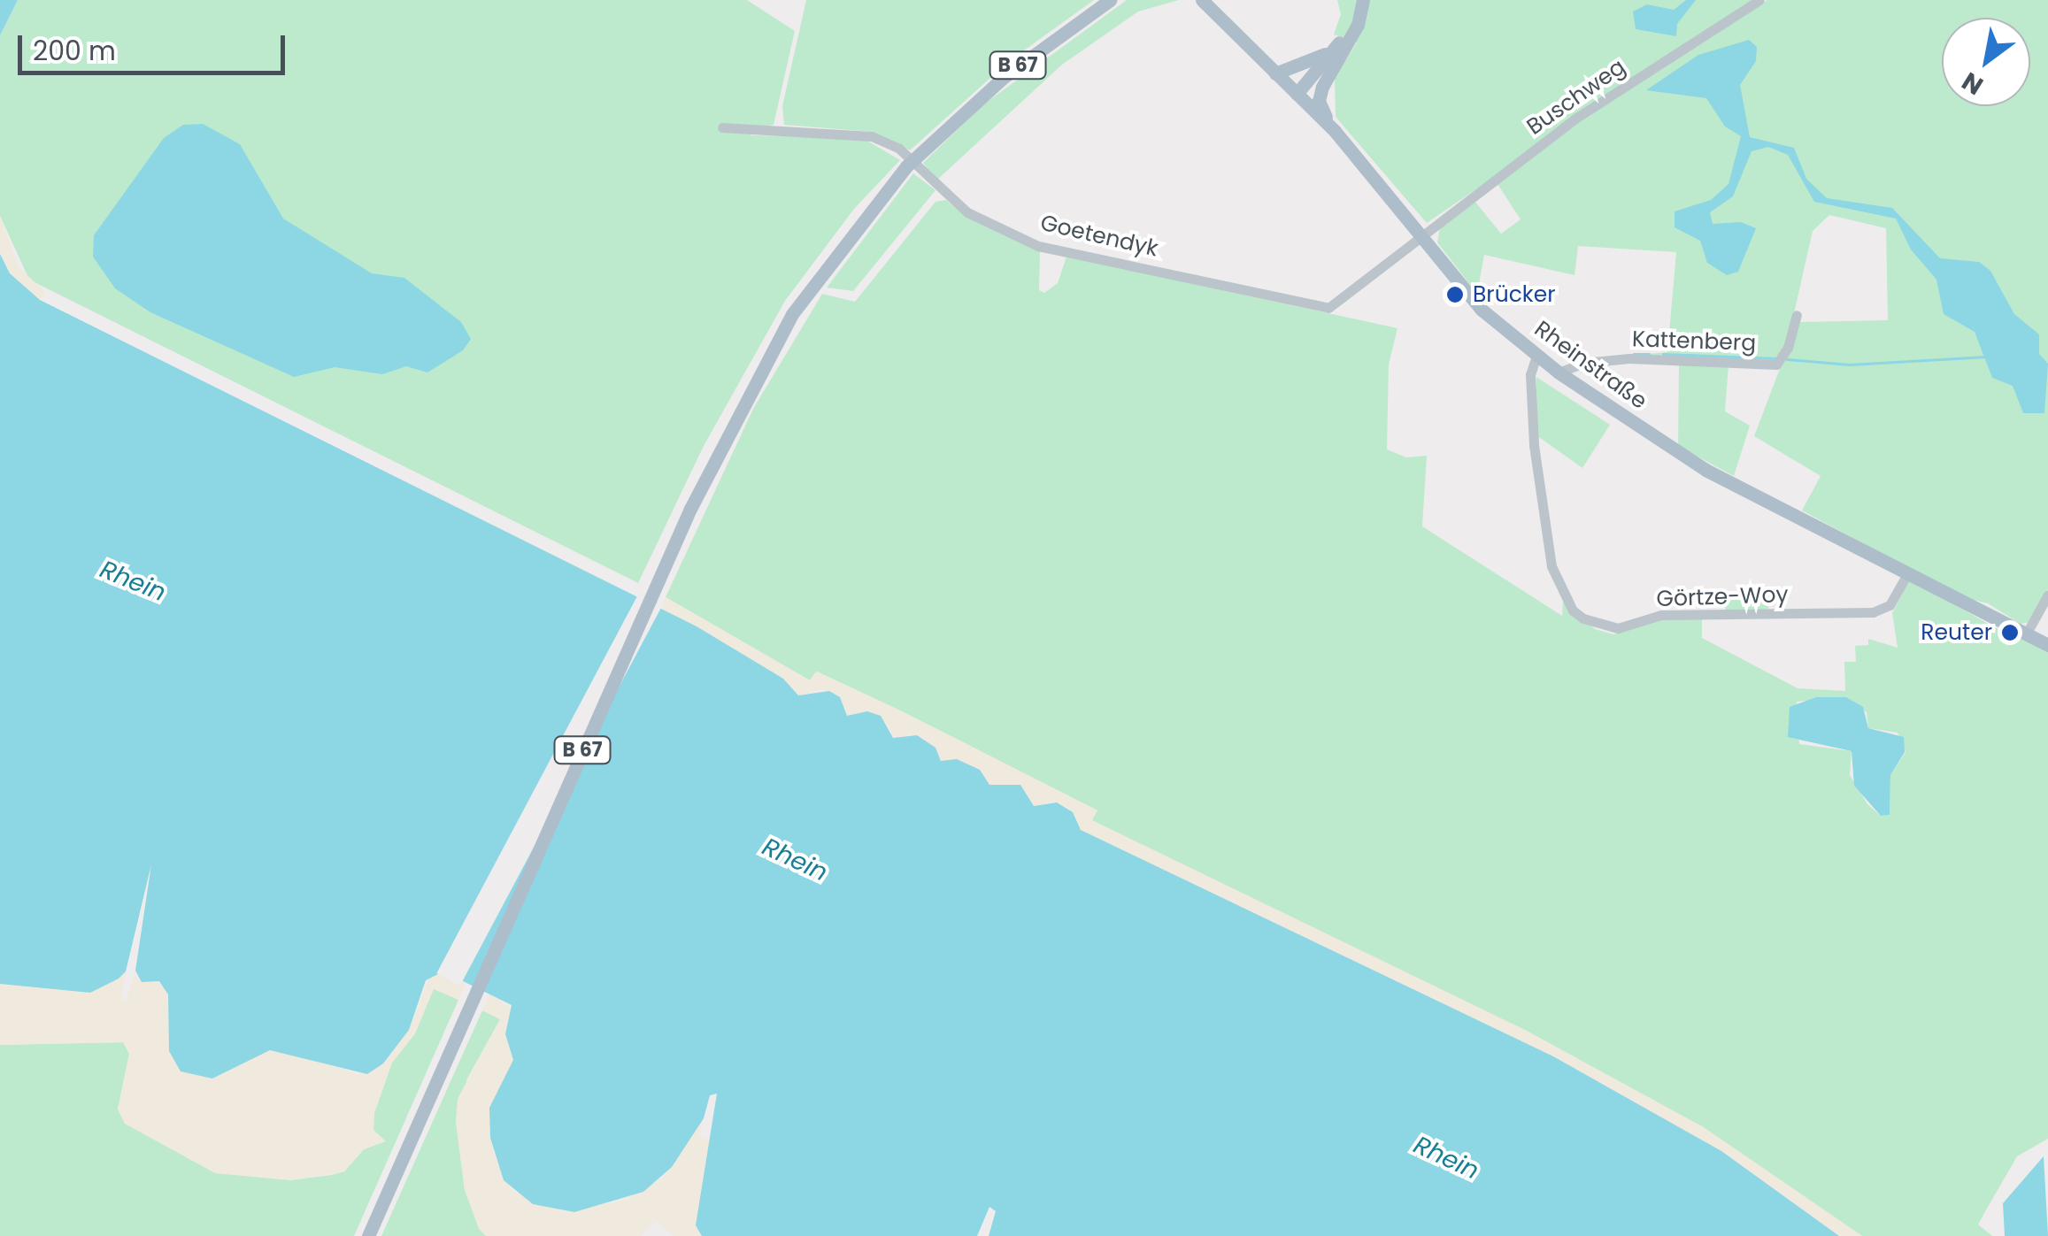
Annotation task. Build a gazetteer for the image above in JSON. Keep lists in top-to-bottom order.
{
  "streets": {
    "main road": ["B 67", "Rheinstraße"],
    "street": [
      "Buschweg",
      "Goetendyk",
      "Kattenberg",
      "Görtze-Woy"
    ]
  },
  "crossings": [
    ["Buschweg", "Goetendyk"],
    ["Buschweg", "Rheinstraße"],
    ["Goetendyk", "Rheinstraße"],
    ["Kattenberg", "Rheinstraße"],
    ["Rheinstraße", "Görtze-Woy"]
  ],
  "water": ["Rhein"],
  "places": ["Brücker", "Reuter"],
  "scale_bar": "200 m",
  "north": "bottom left"
}
